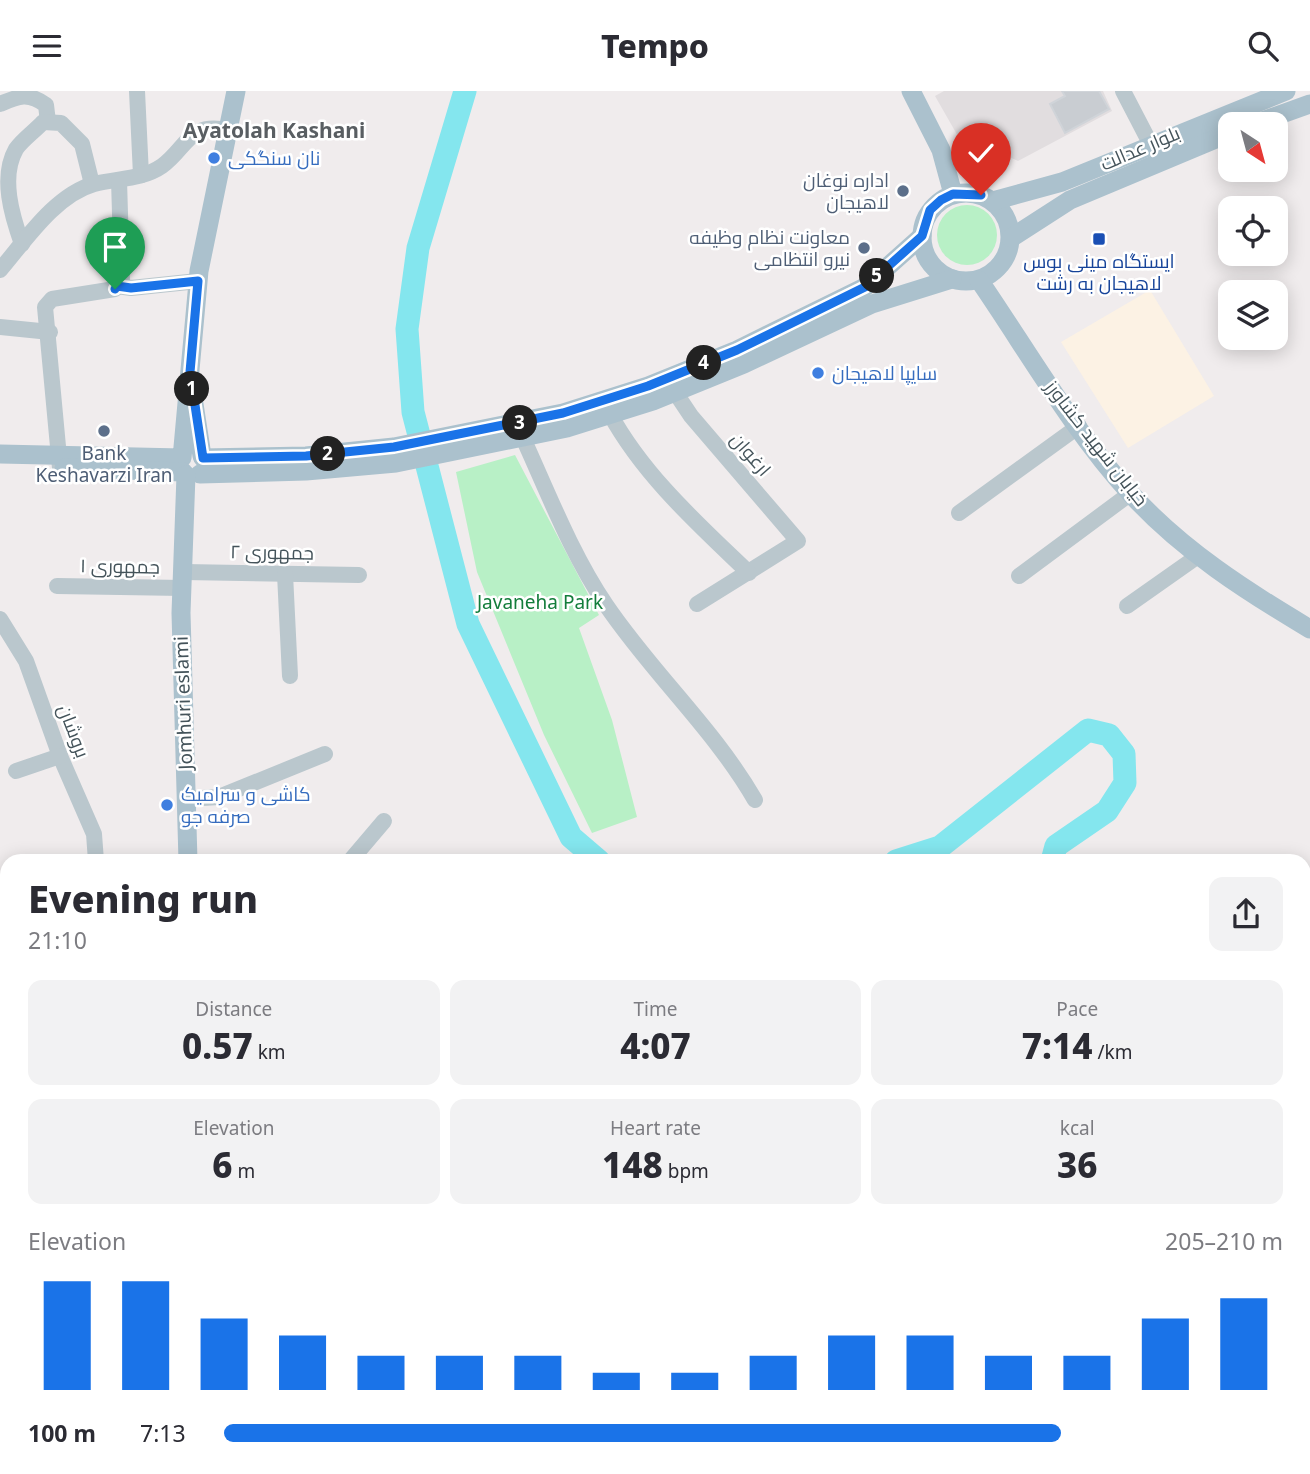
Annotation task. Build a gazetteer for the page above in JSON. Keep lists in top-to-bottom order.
{
  "streets": {
    "main road": ["بلوار عدالت", "خیابان شهید کشاورز", "Jomhuri eslami"],
    "street": [
      "ارغوان",
      "جمهوری ۲",
      "جمهوری ۱",
      "بروشان"
    ]
  },
  "crossings": [
    ["بلوار عدالت", "خیابان شهید کشاورز"],
    ["جمهوری ۲", "جمهوری ۱"],
    ["جمهوری ۲", "Jomhuri eslami"],
    ["جمهوری ۱", "Jomhuri eslami"]
  ],
  "districts": ["Ayatolah Kashani"],
  "parks": ["Javaneha Park"],
  "places": {
    "other": [
      "نان سنگکی",
      "اداره نوغان لاهیجان",
      "معاونت نظام وظیفه نیرو انتظامی",
      "سایپا لاهیجان",
      "Bank Keshavarzi Iran",
      "کاشی و سرامیک صرفه جو"
    ],
    "transit": ["ایستگاه مینی بوس لاهیجان به رشت"]
  },
  "north": "bottom right",
  "page": {
    "header": "Tempo",
    "pins": [
      "5",
      "4",
      "1",
      "3",
      "2"
    ],
    "heading": ["Evening run", "21:10"],
    "stats": [
      ["Distance", "0.57 km"],
      ["Time", "4:07"],
      ["Pace", "7:14 /km"],
      ["Elevation", "6 m"],
      ["Heart rate", "148 bpm"],
      ["kcal", "36"]
    ],
    "chart": ["Elevation", "205–210 m"],
    "list": [
      {
        "name": "100 m",
        "note": "7:13"
      }
    ]
  }
}
